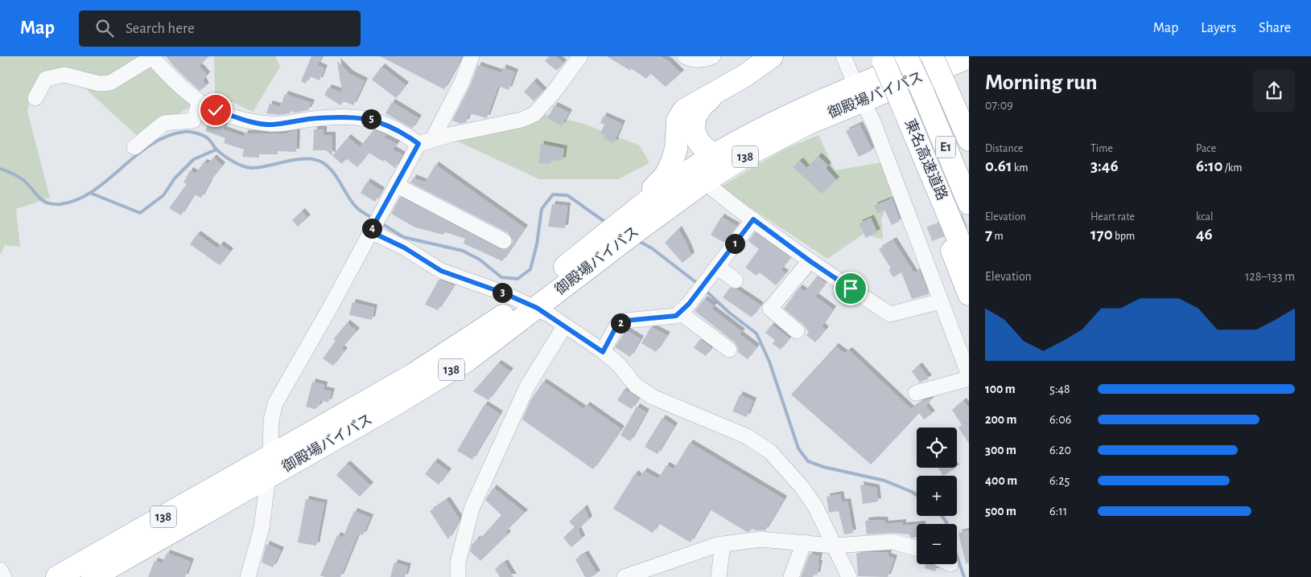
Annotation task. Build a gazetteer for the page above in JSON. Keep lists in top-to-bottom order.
{
  "streets": {
    "highway": [
      "御殿場バイパス",
      "E1",
      "138",
      "東名高速道路"
    ]
  },
  "page": {
    "header": "Map",
    "search": "Search here",
    "nav": ["Map", "Layers", "Share"],
    "heading": ["Morning run", "07:09"],
    "pins": [
      "5",
      "4",
      "1",
      "3",
      "2"
    ],
    "stats": [
      ["Distance", "0.61 km"],
      ["Time", "3:46"],
      ["Pace", "6:10 /km"],
      ["Elevation", "7 m"],
      ["Heart rate", "170 bpm"],
      ["kcal", "46"]
    ],
    "chart": ["Elevation", "128–133 m"],
    "list": [
      {
        "name": "100 m",
        "note": "5:48"
      },
      {
        "name": "200 m",
        "note": "6:06"
      },
      {
        "name": "300 m",
        "note": "6:20"
      },
      {
        "name": "400 m",
        "note": "6:25"
      },
      {
        "name": "500 m",
        "note": "6:11"
      }
    ],
    "map_buttons": ["+", "−"]
  }
}
